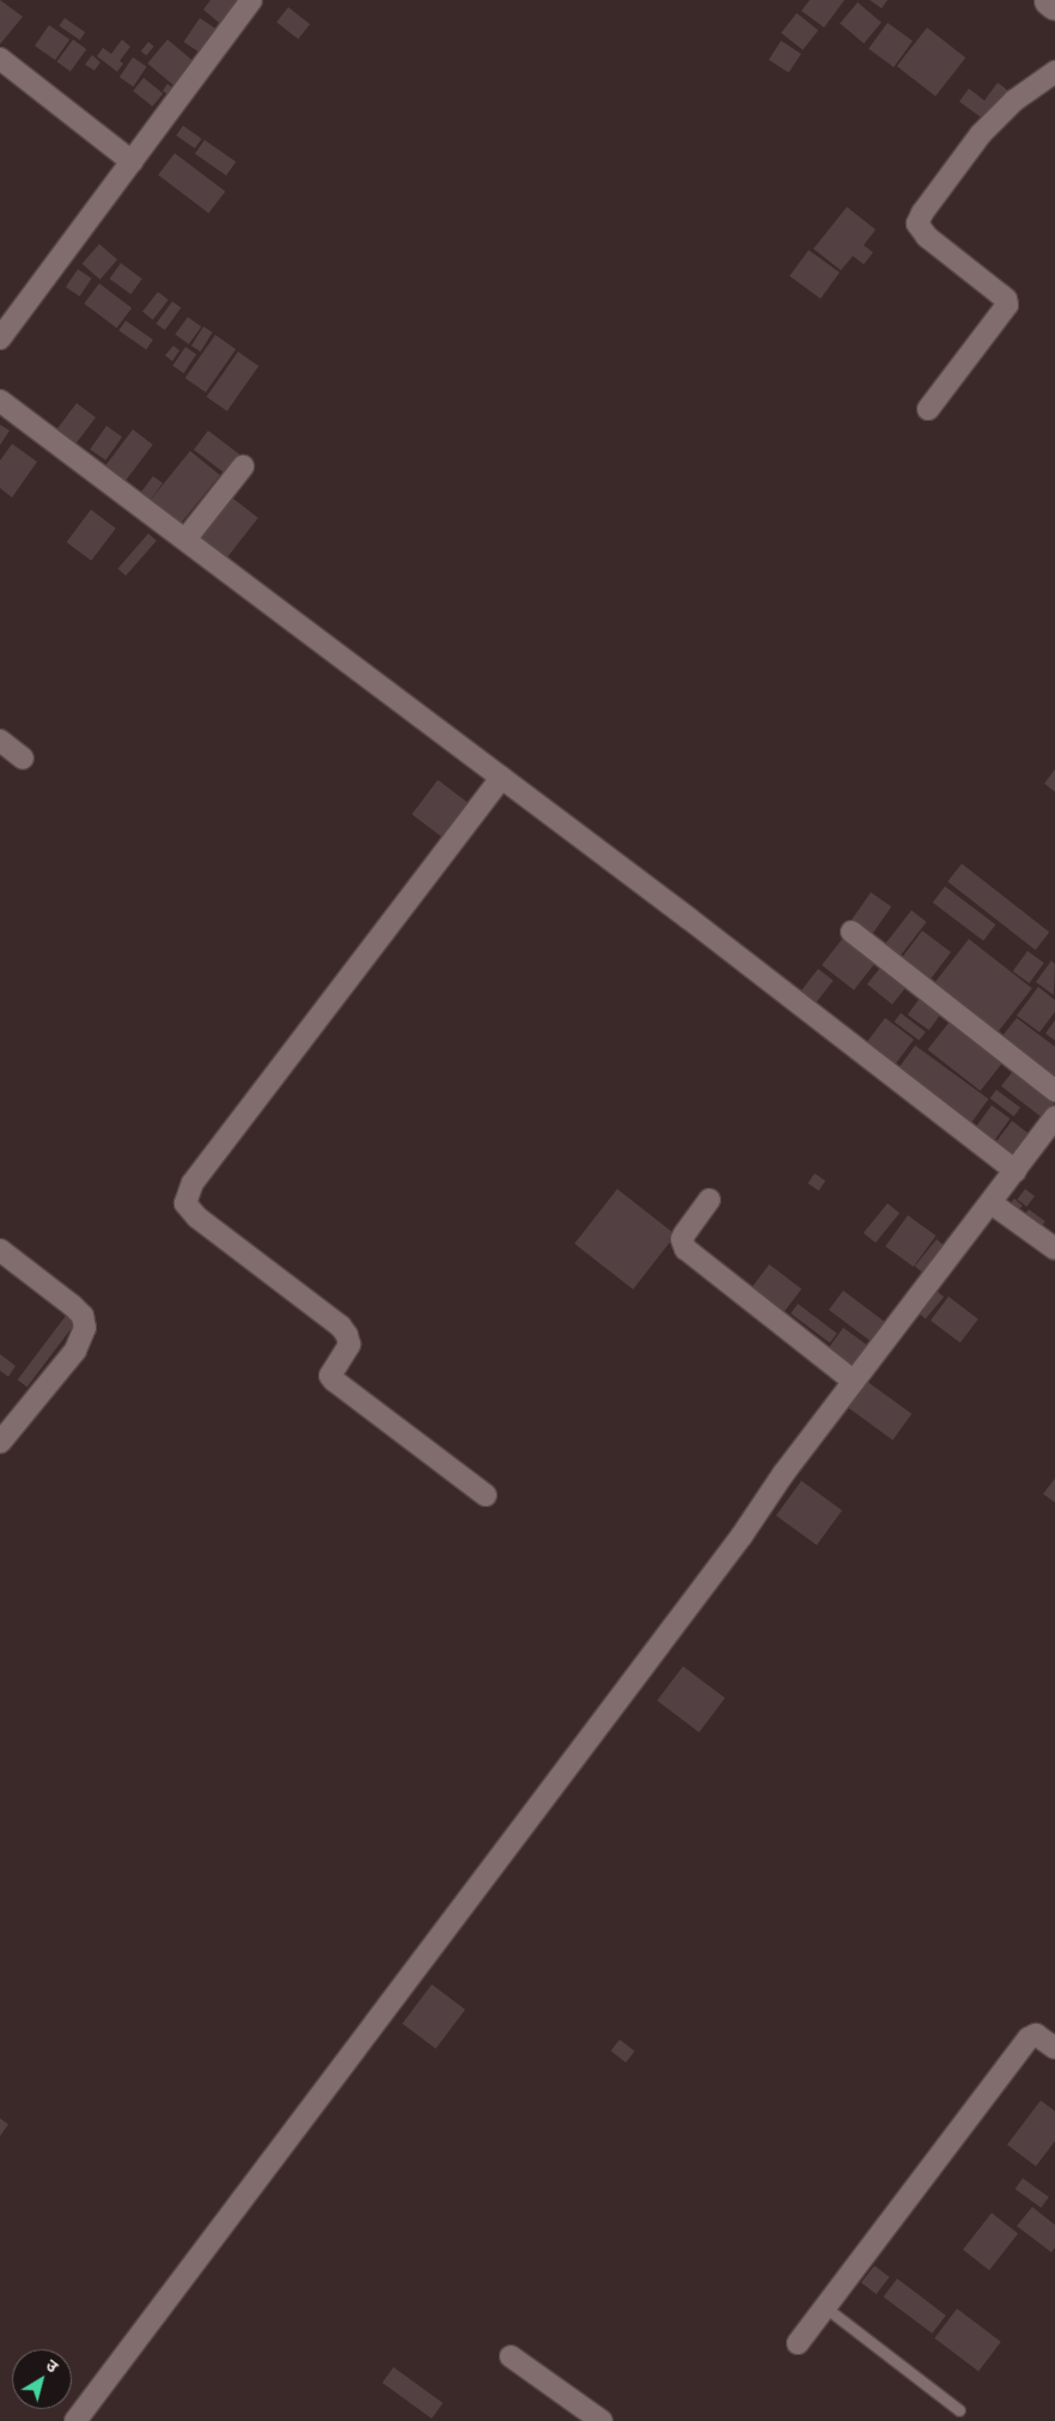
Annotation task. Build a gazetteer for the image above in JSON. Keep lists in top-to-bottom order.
{
  "north": "top right"
}
